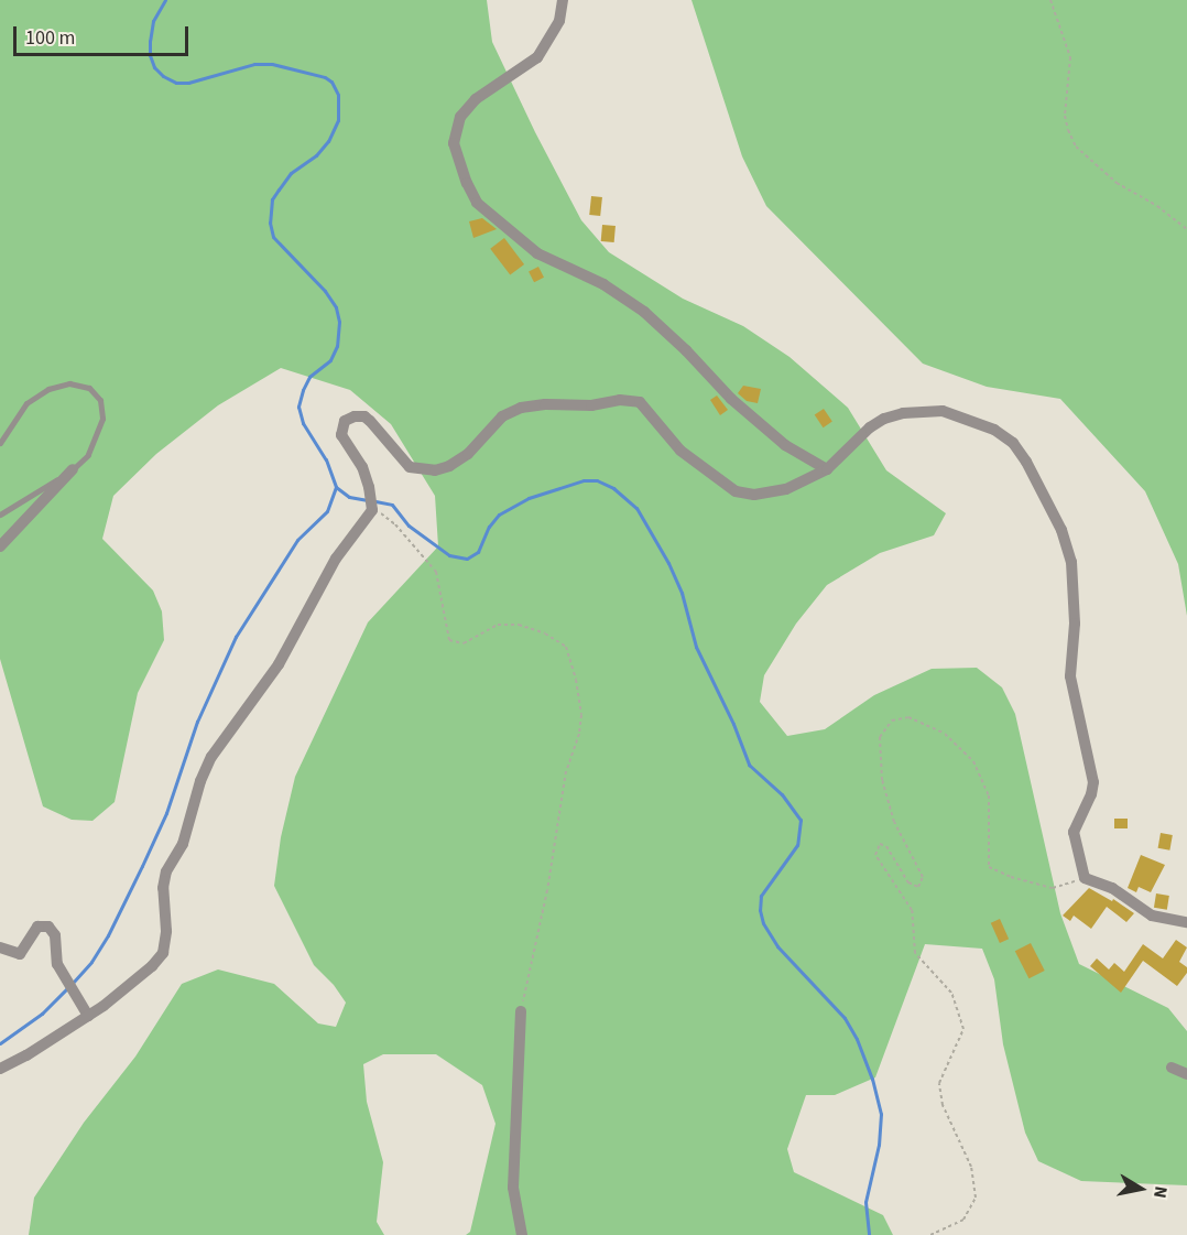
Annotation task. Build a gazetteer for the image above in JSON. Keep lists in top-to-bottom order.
{
  "scale_bar": "100 m",
  "north": "right"
}
